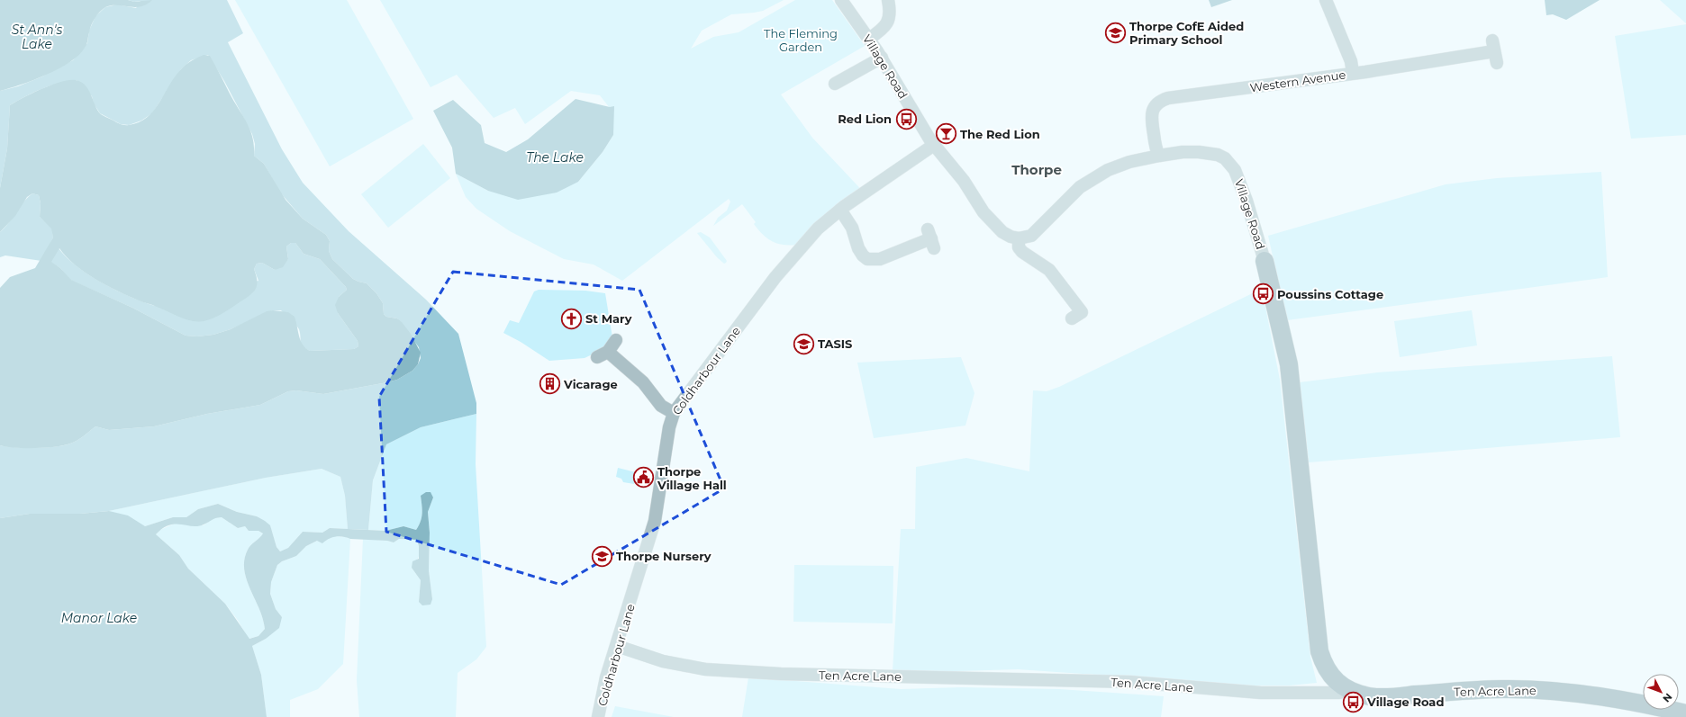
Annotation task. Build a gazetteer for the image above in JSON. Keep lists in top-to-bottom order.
{
  "streets": {
    "street": [
      "Village Road",
      "Western Avenue",
      "Coldharbour Lane",
      "Ten Acre Lane"
    ]
  },
  "crossings": [
    ["Village Road", "Western Avenue"],
    ["Village Road", "Coldharbour Lane"],
    ["Village Road", "Ten Acre Lane"],
    ["Coldharbour Lane", "Ten Acre Lane"]
  ],
  "districts": ["Thorpe"],
  "water": ["St Ann's Lake", "The Lake", "Manor Lake"],
  "parks": ["The Fleming Garden"],
  "places": {
    "school or university": ["Thorpe CofE Aided Primary School", "TASIS", "Thorpe Nursery"],
    "bus stop": ["Red Lion", "Poussins Cottage", "Village Road"],
    "bar": ["The Red Lion"],
    "church": ["St Mary"],
    "building": ["Vicarage"],
    "public building": ["Thorpe Village Hall"]
  },
  "north": "bottom right"
}
